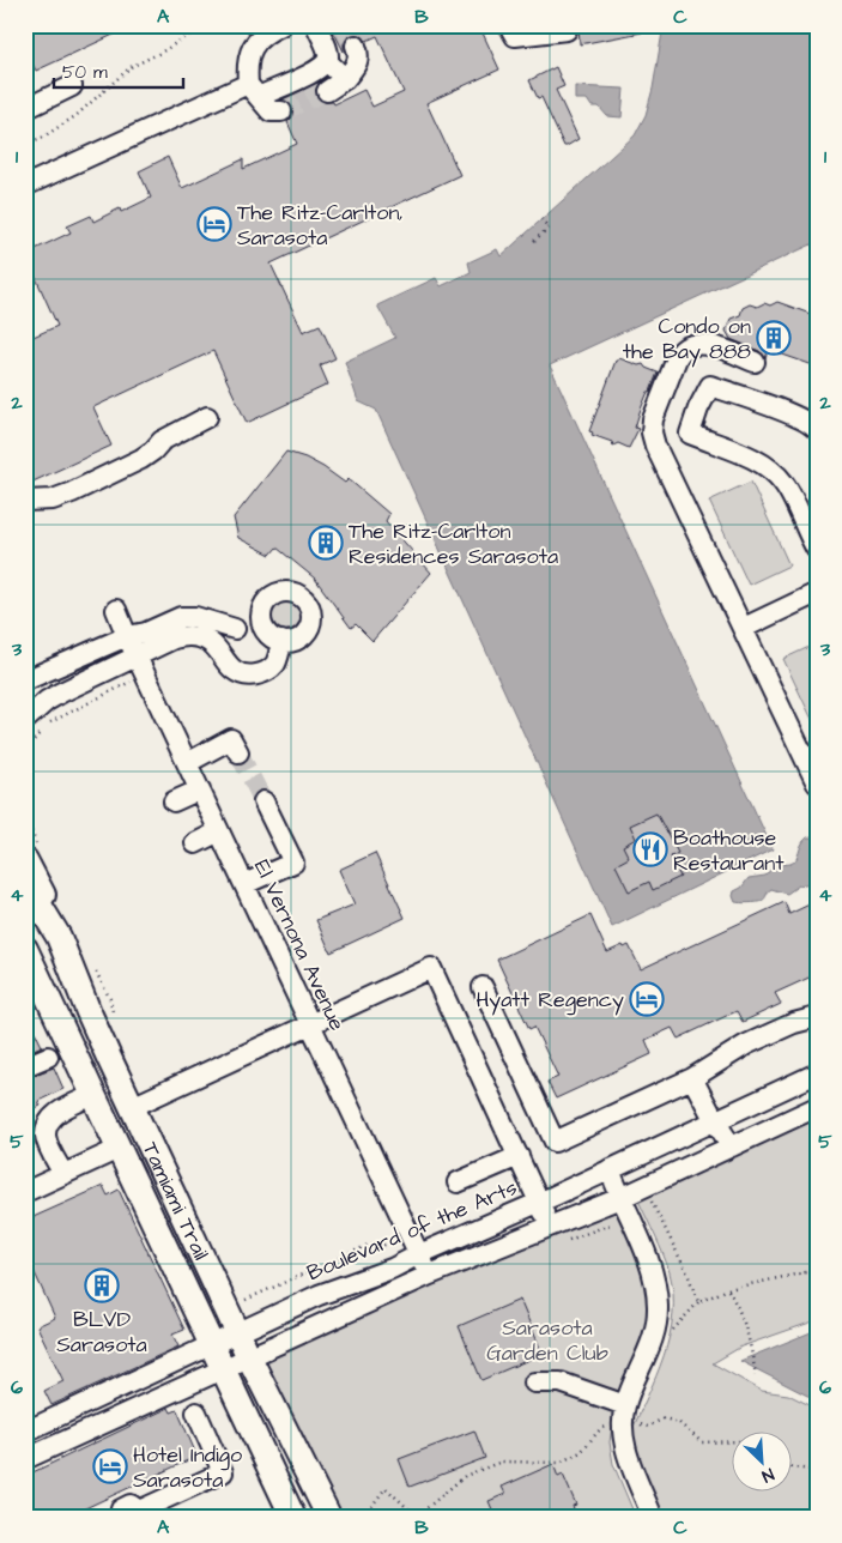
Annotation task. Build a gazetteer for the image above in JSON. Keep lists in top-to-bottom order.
{
  "streets": {
    "main road": ["Tamiami Trail"],
    "street": ["El Vernona Avenue", "Boulevard of the Arts"]
  },
  "crossings": [
    ["El Vernona Avenue", "Boulevard of the Arts"],
    ["Tamiami Trail", "Boulevard of the Arts"]
  ],
  "parks": ["Sarasota Garden Club"],
  "places": {
    "hotel": ["The Ritz-Carlton, Sarasota", "Hyatt Regency", "Hotel Indigo Sarasota"],
    "building": ["Condo on the Bay 888", "The Ritz-Carlton Residences Sarasota", "BLVD Sarasota"],
    "restaurant": ["Boathouse Restaurant"]
  },
  "scale_bar": "50 m",
  "north": "bottom right",
  "grid": {
    "columns": ["A", "B", "C"],
    "rows": [
      "1",
      "2",
      "3",
      "4",
      "5",
      "6"
    ]
  }
}
